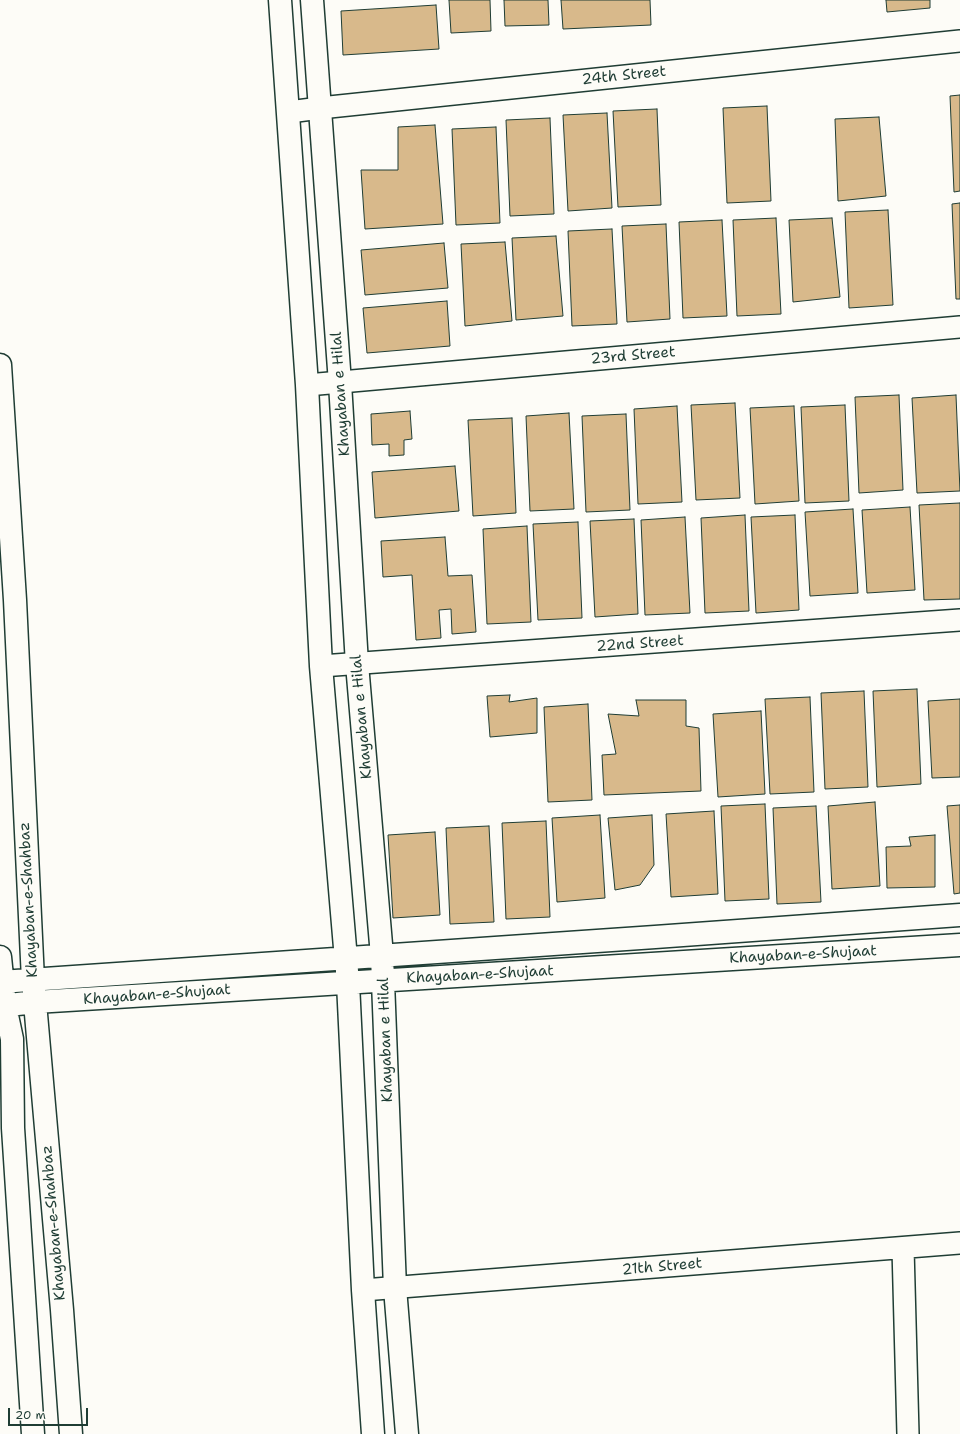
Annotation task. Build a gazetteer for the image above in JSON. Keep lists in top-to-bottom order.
{
  "streets": {
    "main road": ["Khayaban e Hilal", "Khayaban-e-Shahbaz", "Khayaban-e-Shujaat"],
    "street": [
      "24th Street",
      "23rd Street",
      "22nd Street",
      "21th Street"
    ]
  },
  "crossings": [
    ["24th Street", "Khayaban e Hilal"],
    ["23rd Street", "Khayaban e Hilal"],
    ["Khayaban e Hilal", "22nd Street"],
    ["Khayaban e Hilal", "Khayaban-e-Shujaat"],
    ["Khayaban e Hilal", "21th Street"],
    ["Khayaban-e-Shahbaz", "Khayaban-e-Shujaat"]
  ],
  "scale_bar": "20 m"
}
